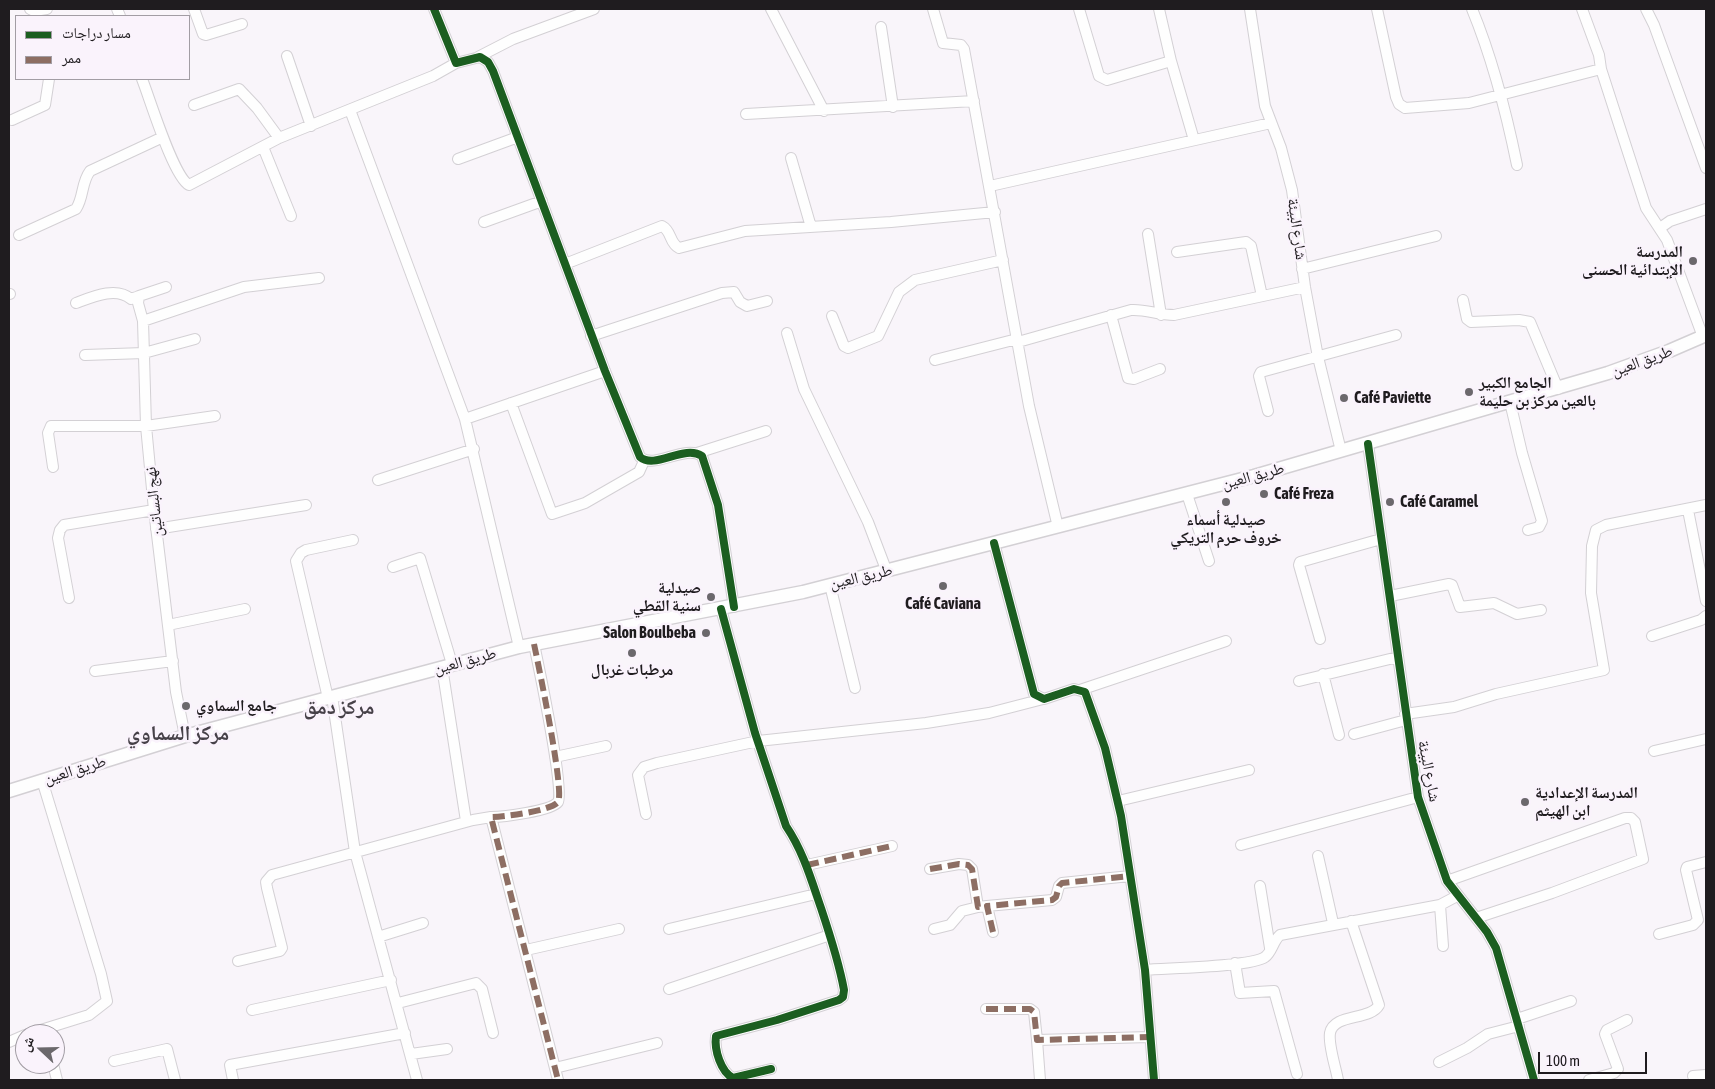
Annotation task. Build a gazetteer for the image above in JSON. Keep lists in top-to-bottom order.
{
  "streets": {
    "main road": ["طريق العين"],
    "street": ["شارع البيئة", "نهج البساتين"]
  },
  "crossings": [
    ["شارع البيئة", "طريق العين"],
    ["طريق العين", "نهج البساتين"]
  ],
  "districts": ["مركز دمق", "مركز السماوي"],
  "places": [
    "المدرسة الإبتدائية الحسنى",
    "الجامع الكبير بالعين مركز بن حليمة",
    "Café Paviette",
    "Café Freza",
    "صيدلية أسماء خروف حرم التريكي",
    "Café Caramel",
    "Café Caviana",
    "صيدلية سنية القطي",
    "Salon Boulbeba",
    "مرطبات غربال",
    "جامع السماوي",
    "المدرسة الإعدادية ابن الهيثم"
  ],
  "legend": ["مسار دراجات", "ممر"],
  "scale_bar": "100 m",
  "north": "left"
}
